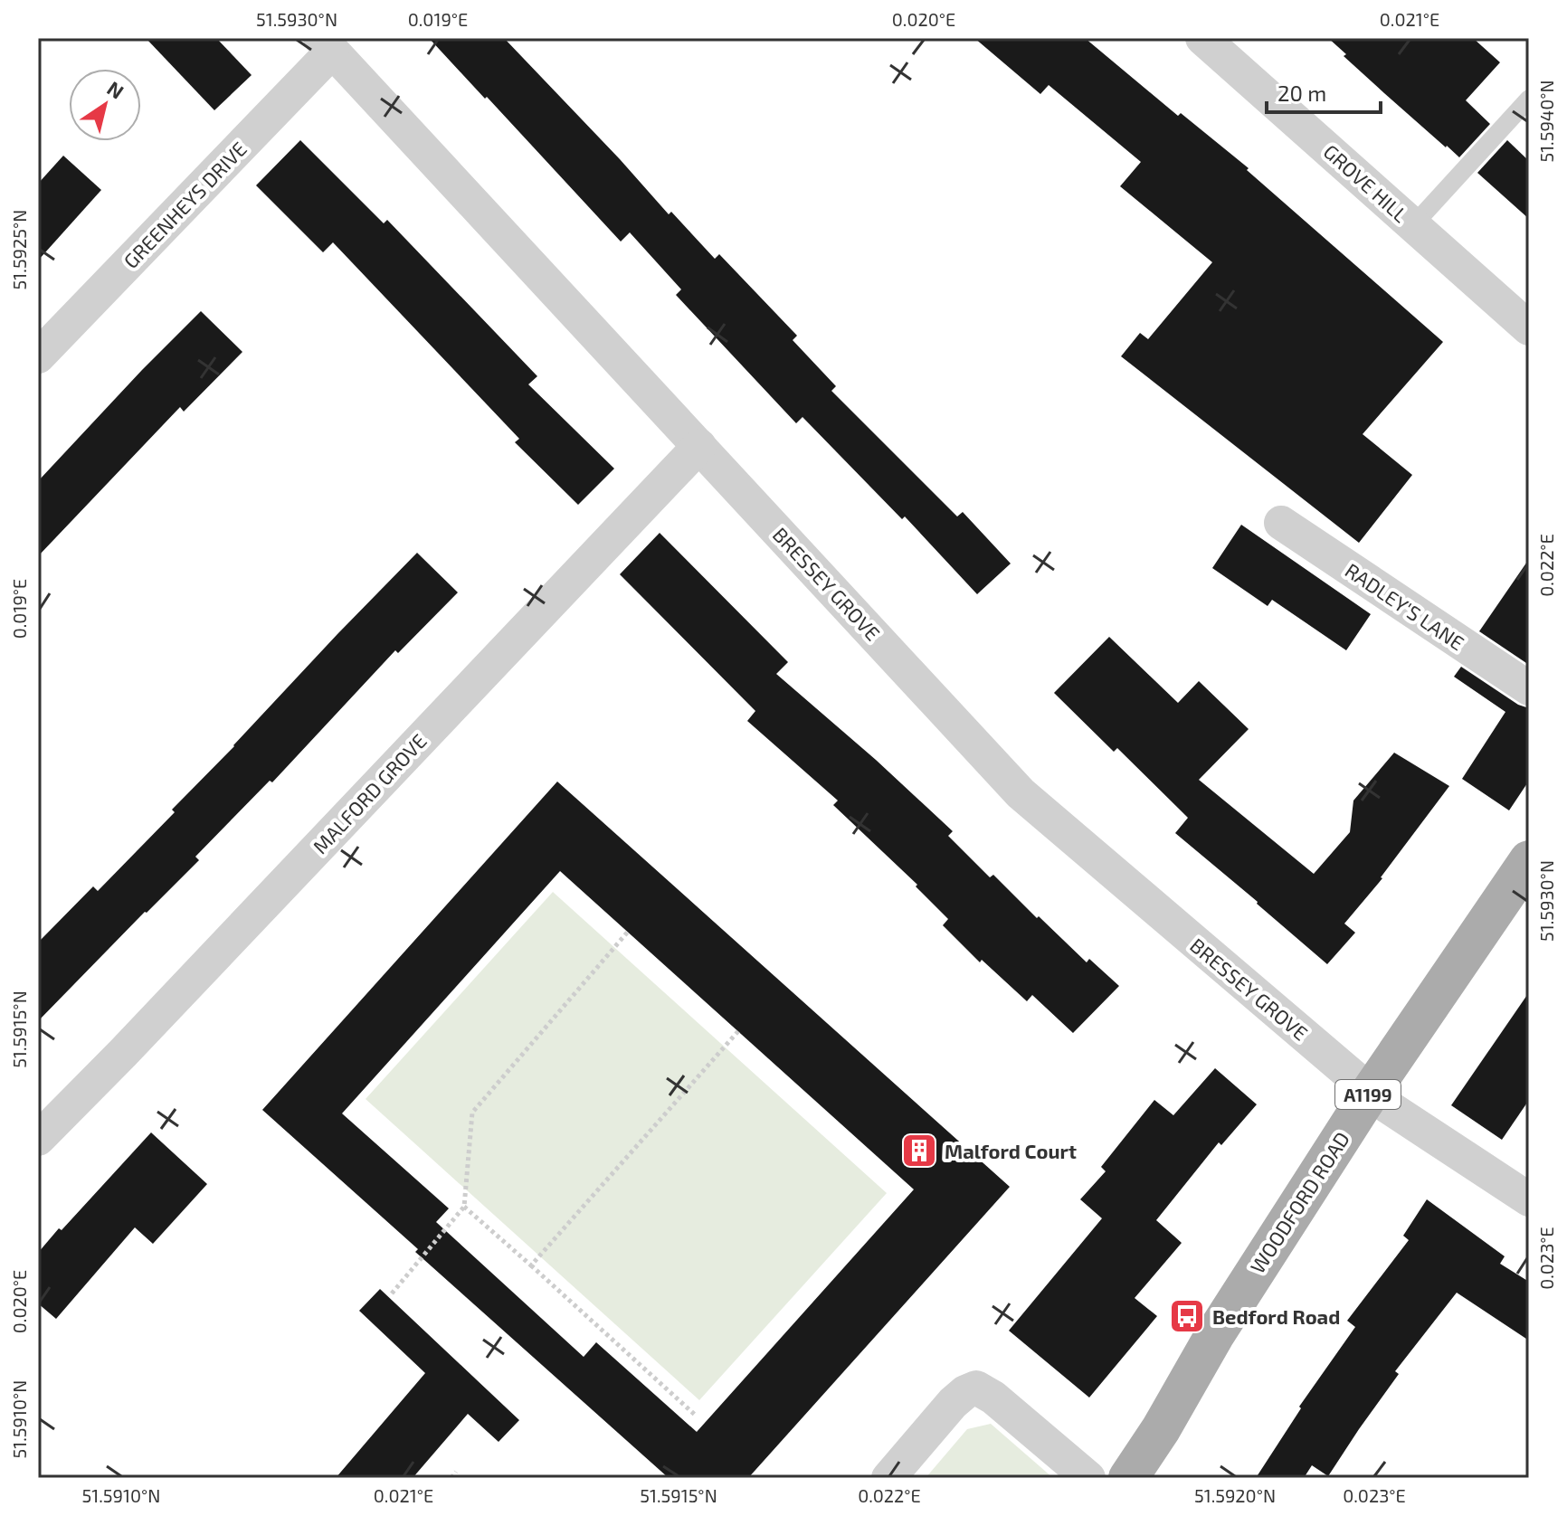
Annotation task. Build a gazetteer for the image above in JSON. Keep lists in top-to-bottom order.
{
  "streets": {
    "main road": ["A1199", "WOODFORD ROAD"],
    "street": [
      "GROVE HILL",
      "GREENHEYS DRIVE",
      "BRESSEY GROVE",
      "RADLEY'S LANE",
      "MALFORD GROVE"
    ]
  },
  "crossings": [
    ["GREENHEYS DRIVE", "BRESSEY GROVE"],
    ["BRESSEY GROVE", "MALFORD GROVE"],
    ["BRESSEY GROVE", "WOODFORD ROAD"]
  ],
  "places": {
    "building": ["Malford Court"],
    "bus stop": ["Bedford Road"]
  },
  "scale_bar": "20 m",
  "north": "top right",
  "coordinates": [
    "51.5930°N",
    "0.019°E",
    "0.020°E",
    "0.021°E",
    "51.5940°N",
    "51.5925°N",
    "0.022°E",
    "51.5915°N",
    "0.023°E",
    "51.5910°N",
    "51.5920°N"
  ]
}
